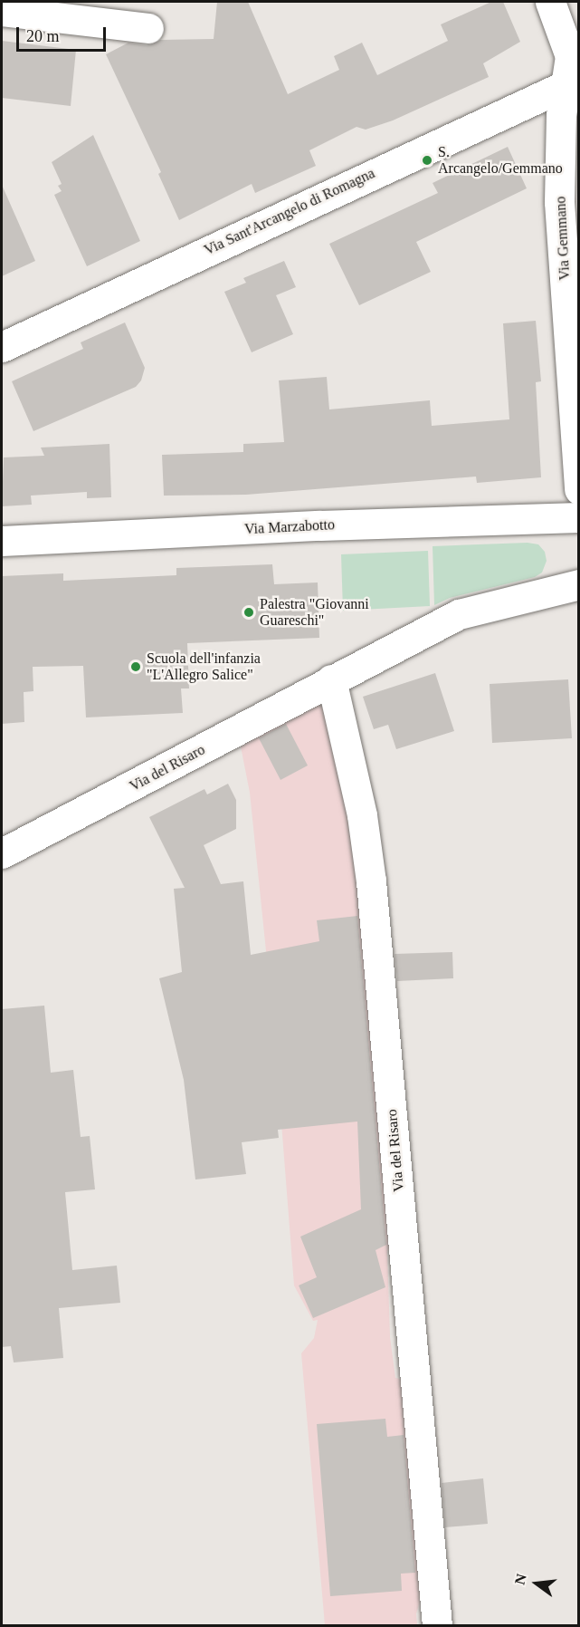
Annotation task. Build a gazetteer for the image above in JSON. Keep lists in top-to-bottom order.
{
  "streets": {
    "street": [
      "Via Sant'Arcangelo di Romagna",
      "Via Gemmano",
      "Via Marzabotto",
      "Via del Risaro"
    ]
  },
  "crossings": [
    ["Via Sant'Arcangelo di Romagna", "Via Gemmano"]
  ],
  "places": ["S. Arcangelo/Gemmano", "Palestra \"Giovanni Guareschi\"", "Scuola dell'infanzia \"L'Allegro Salice\""],
  "scale_bar": "20 m",
  "north": "left"
}
